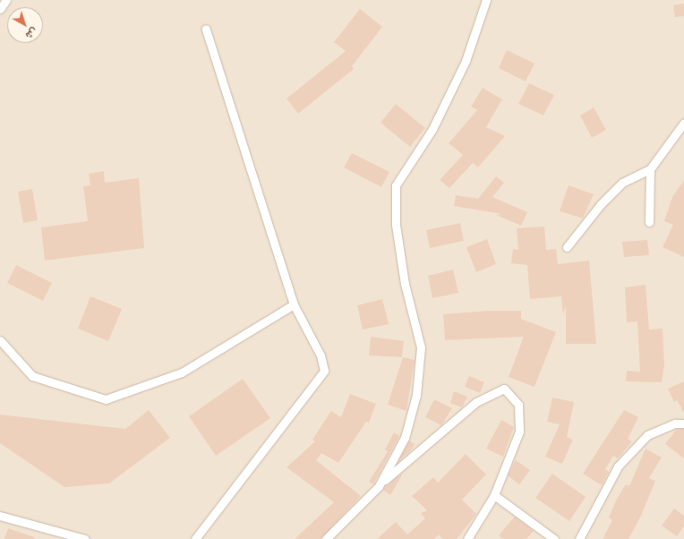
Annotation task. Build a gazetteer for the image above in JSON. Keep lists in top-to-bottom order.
{
  "north": "bottom right"
}
